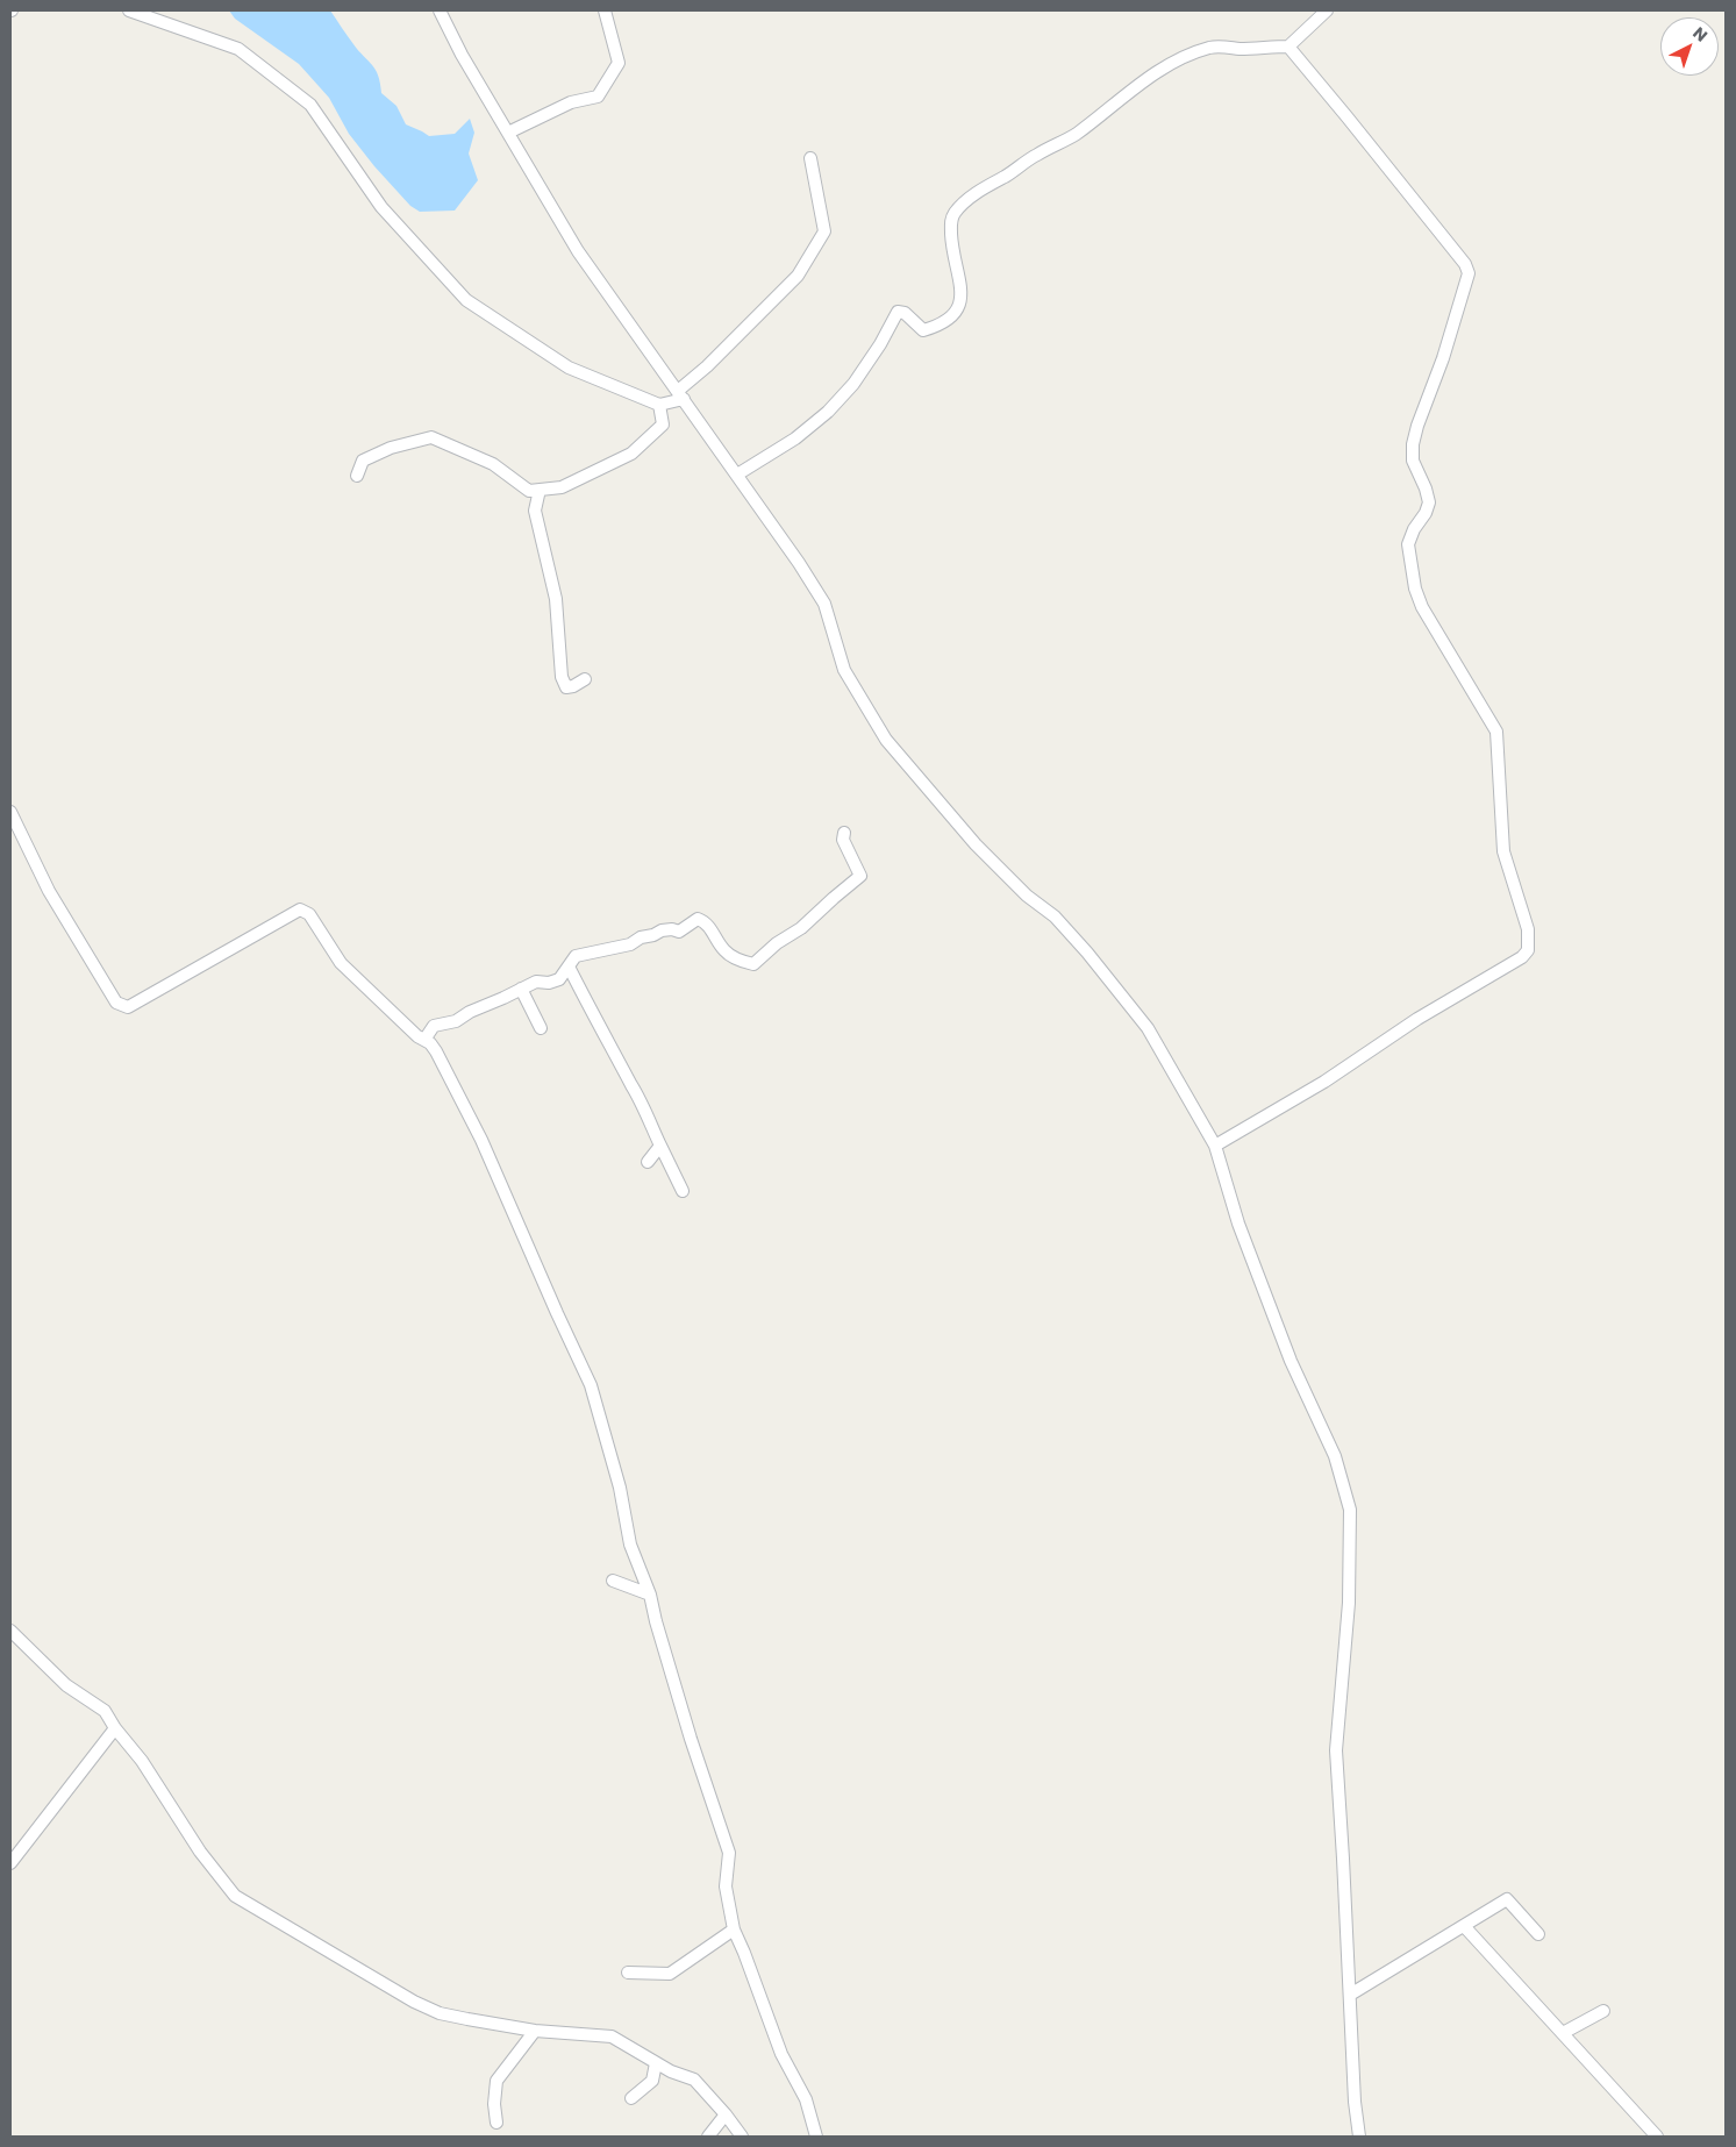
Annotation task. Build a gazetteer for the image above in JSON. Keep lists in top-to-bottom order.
{
  "north": "top right"
}
